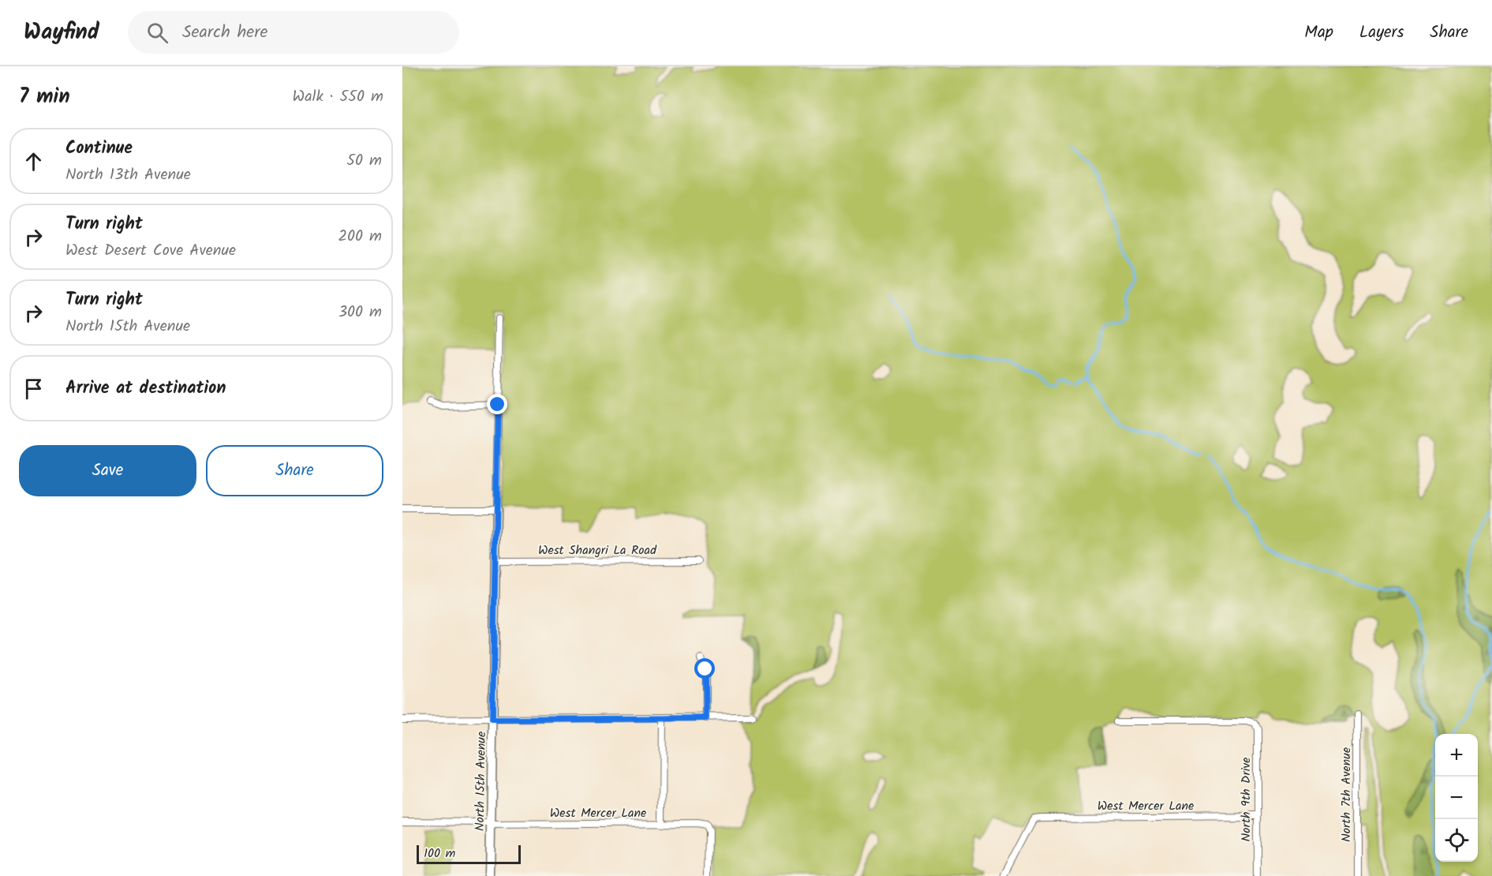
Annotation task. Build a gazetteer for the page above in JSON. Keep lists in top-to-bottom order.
{
  "streets": {
    "street": [
      "West Shangri La Road",
      "North 15th Avenue",
      "North 7th Avenue",
      "North 9th Drive",
      "West Mercer Lane"
    ]
  },
  "crossings": [
    ["West Shangri La Road", "North 15th Avenue"],
    ["North 15th Avenue", "West Mercer Lane"],
    ["North 9th Drive", "West Mercer Lane"]
  ],
  "scale_bar": "100 m",
  "page": {
    "header": "Wayfind",
    "search": "Search here",
    "nav": ["Map", "Layers", "Share"],
    "heading": ["7 min", "Walk · 550 m"],
    "list": [
      ["Continue", "North 13th Avenue", "50 m"],
      ["Turn right", "West Desert Cove Avenue", "200 m"],
      ["Turn right", "North 15th Avenue", "300 m"],
      "Arrive at destination"
    ],
    "buttons": ["Save", "Share"],
    "map_buttons": ["+", "−"],
    "scale": "100 m"
  }
}
